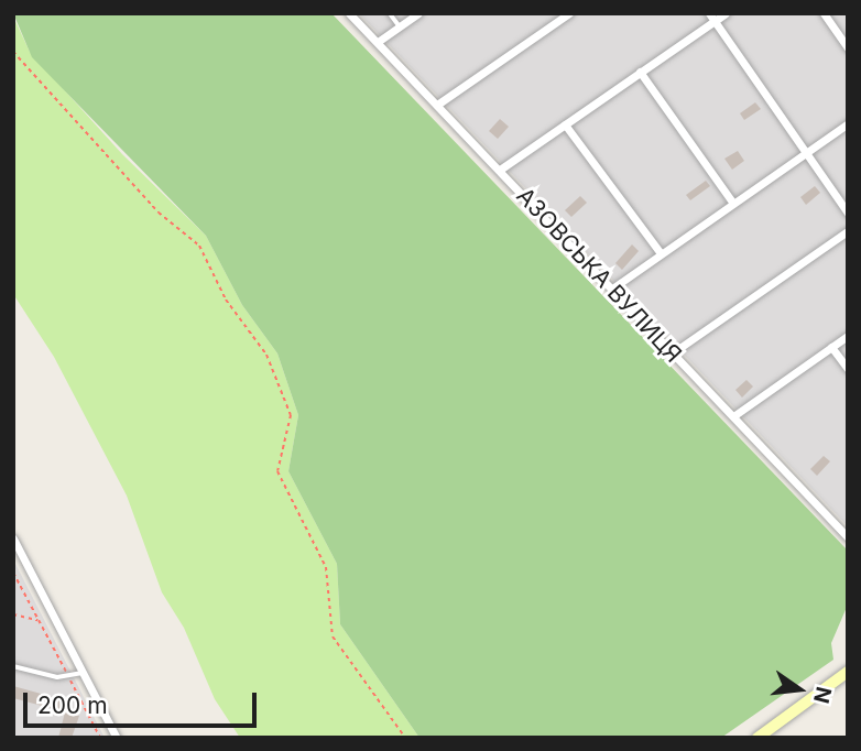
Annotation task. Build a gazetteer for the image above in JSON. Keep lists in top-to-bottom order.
{
  "streets": {
    "street": ["АЗОВСЬКА ВУЛИЦЯ"]
  },
  "scale_bar": "200 m",
  "north": "right"
}
